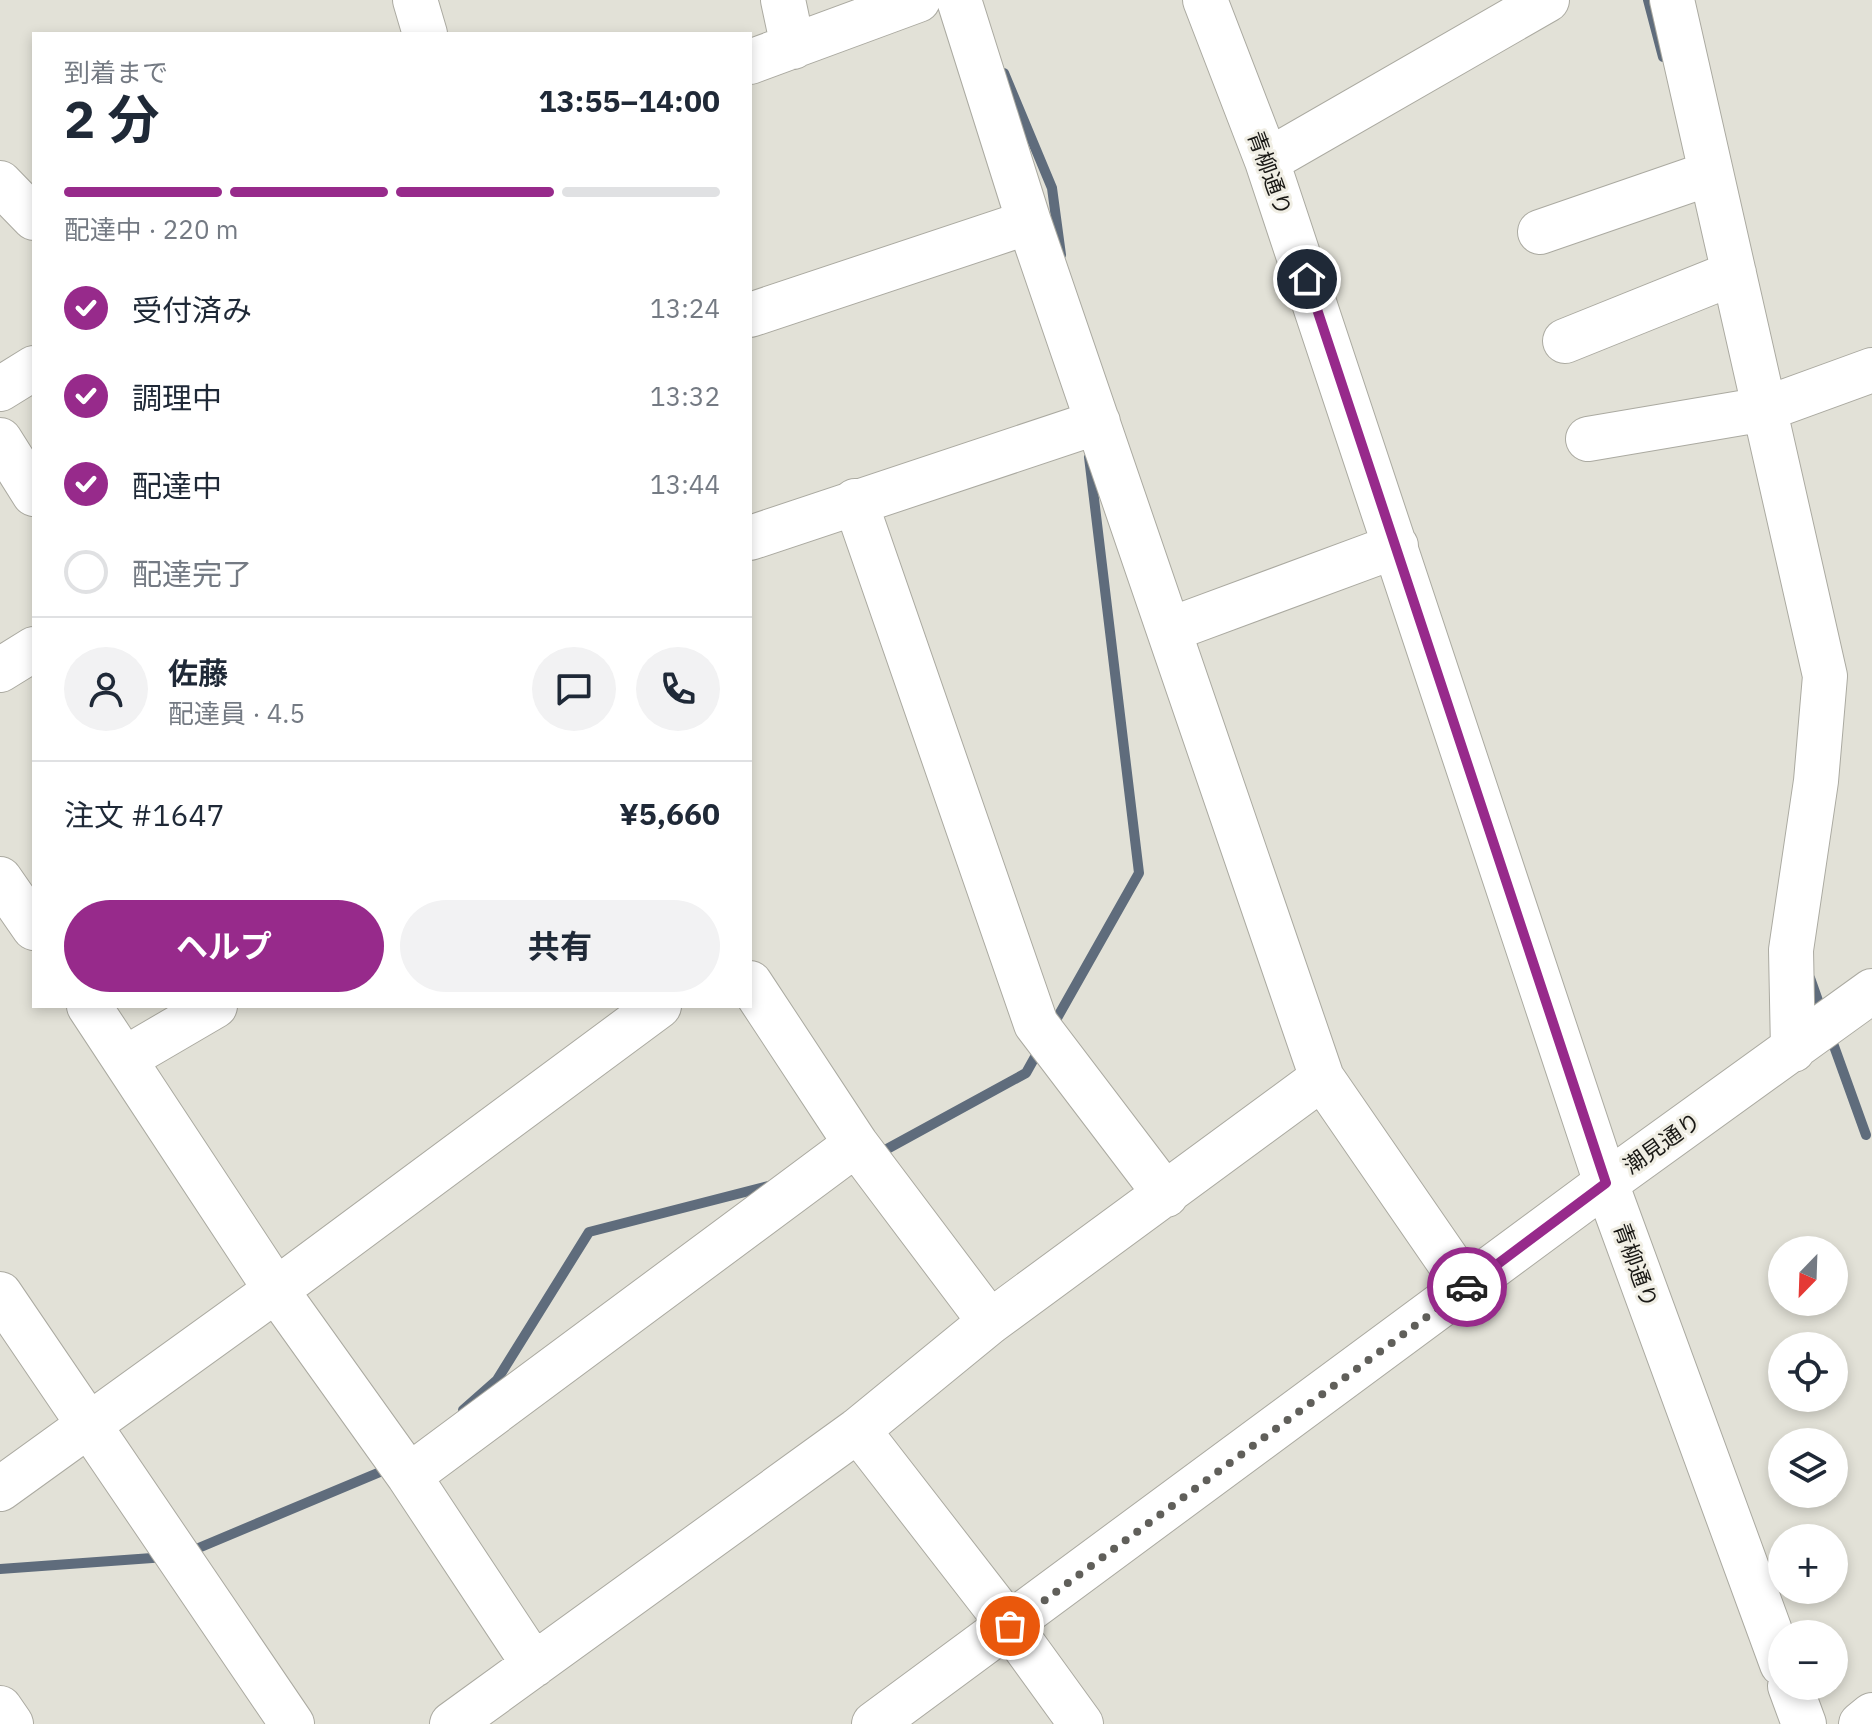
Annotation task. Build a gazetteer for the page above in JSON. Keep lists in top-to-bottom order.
{
  "streets": {
    "street": ["青柳通り", "潮見通り"]
  },
  "crossings": [
    ["青柳通り", "潮見通り"]
  ],
  "north": "bottom left",
  "page": {
    "heading": ["2 分", "到着まで", "13:55–14:00"],
    "panel": [
      "佐藤",
      "配達員 · 4.5",
      "注文 #1647",
      "¥5,660"
    ],
    "bar": "配達中 · 220 m",
    "list": [
      ["受付済み", "13:24"],
      ["調理中", "13:32"],
      ["配達中", "13:44"],
      "配達完了"
    ],
    "buttons": ["ヘルプ", "共有"],
    "map_buttons": ["+", "−"]
  }
}
